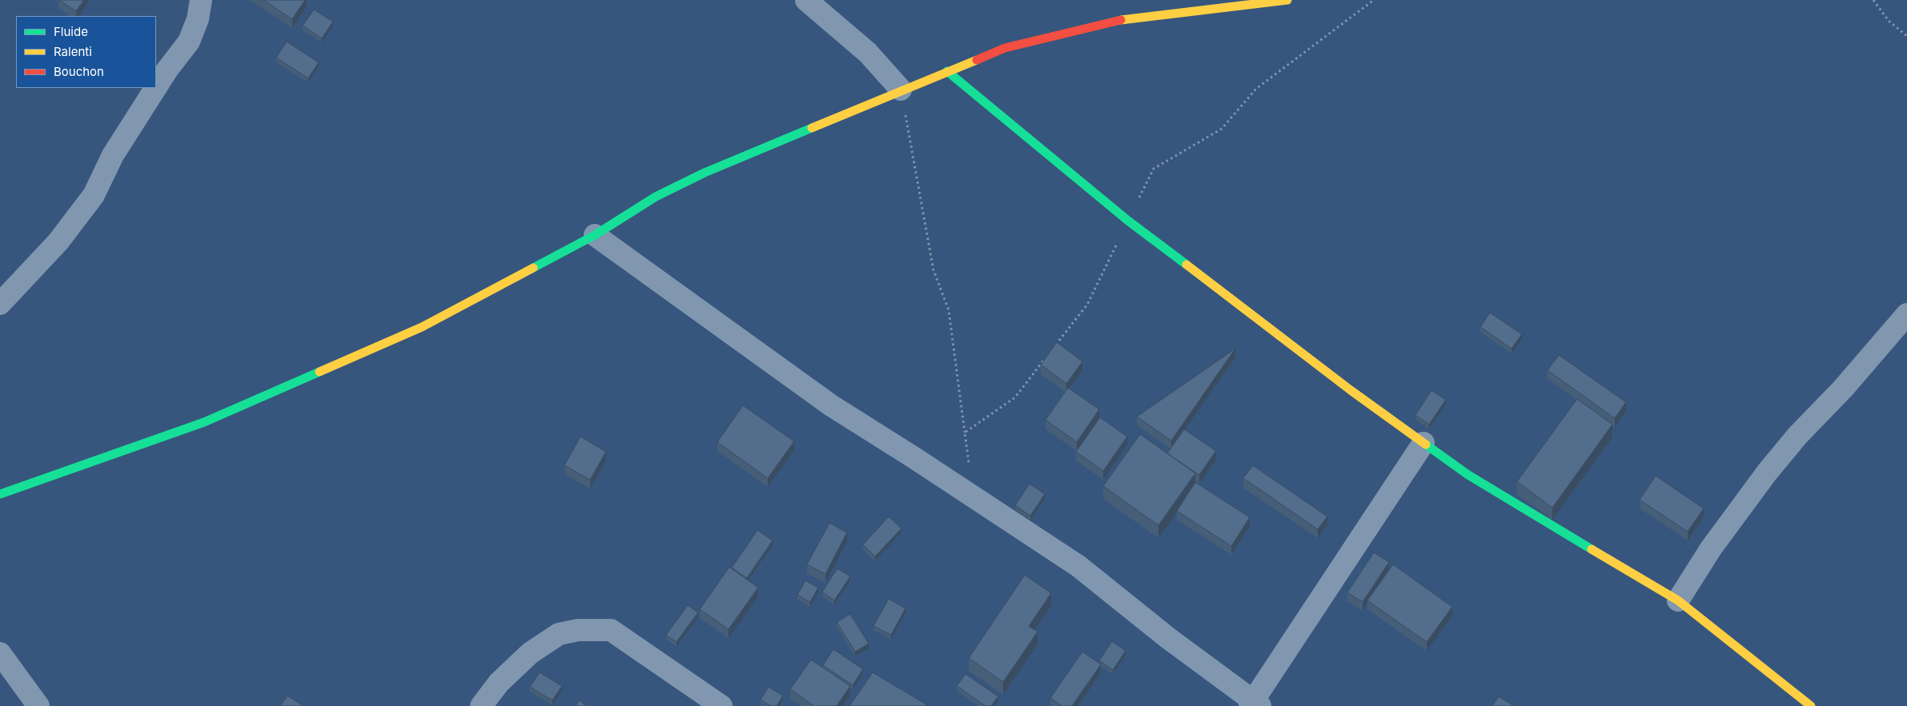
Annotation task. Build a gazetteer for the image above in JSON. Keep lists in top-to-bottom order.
{
  "legend": ["Fluide", "Ralenti", "Bouchon"]
}
